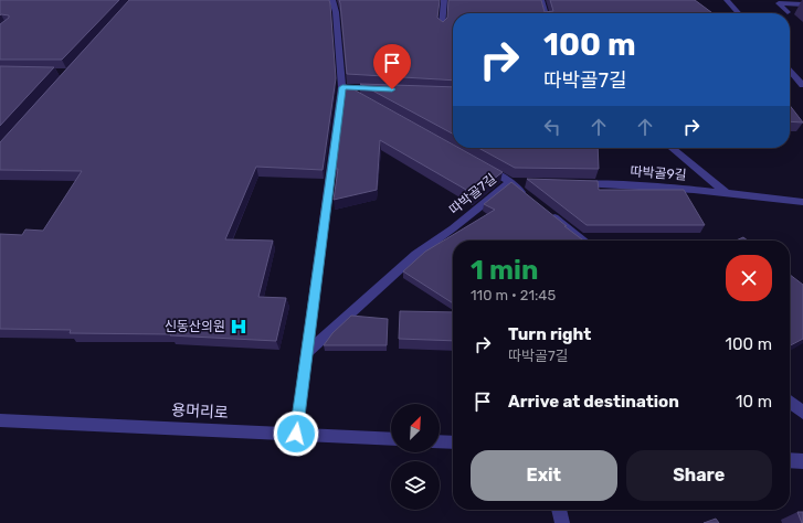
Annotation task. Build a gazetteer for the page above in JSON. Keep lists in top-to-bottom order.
{
  "streets": {
    "street": ["따박골9길", "따박골7길", "용머리로"]
  },
  "places": {
    "hospital": ["신동산의원"]
  },
  "north": "top right",
  "page": {
    "turn": ["100 m", "따박골7길"],
    "heading": ["1 min", "110 m · 21:45"],
    "list": [
      {
        "name": "Turn right",
        "note": "따박골7길",
        "value": "100 m"
      },
      {
        "name": "Arrive at destination",
        "value": "10 m"
      }
    ],
    "buttons": ["Exit", "Share"]
  }
}
